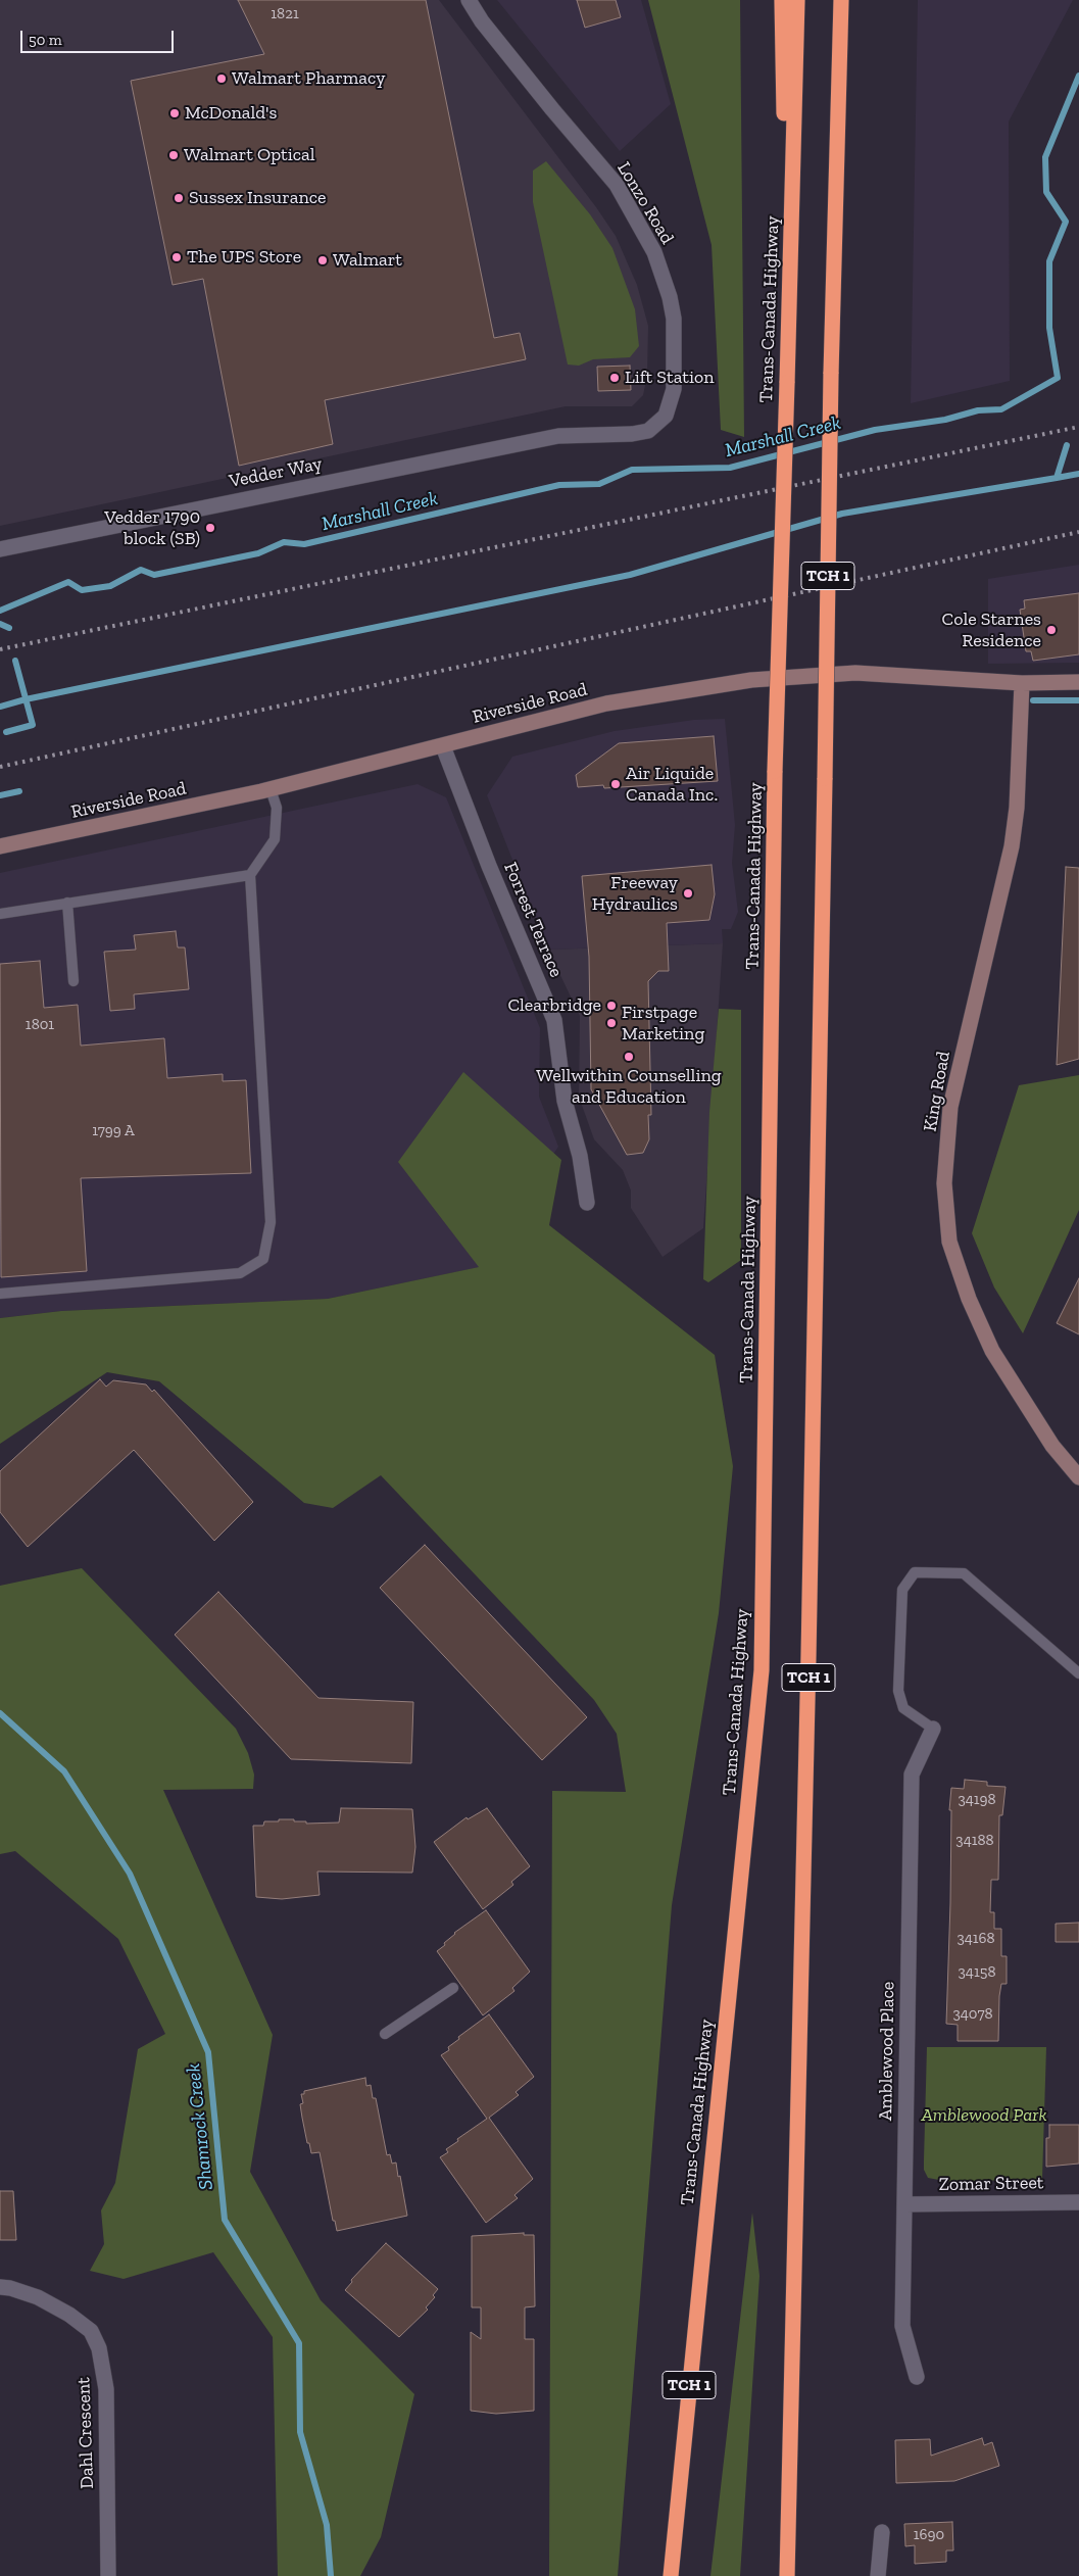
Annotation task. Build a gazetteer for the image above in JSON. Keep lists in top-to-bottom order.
{
  "streets": {
    "highway": ["Trans-Canada Highway", "TCH 1"],
    "street": [
      "Lonzo Road",
      "Vedder Way",
      "Riverside Road",
      "Forrest Terrace",
      "King Road",
      "Amblewood Place",
      "Zomar Street",
      "Dahl Crescent"
    ]
  },
  "crossings": [
    ["Lonzo Road", "Vedder Way"],
    ["Riverside Road", "Forrest Terrace"],
    ["Riverside Road", "King Road"],
    ["Amblewood Place", "Zomar Street"]
  ],
  "water": ["Marshall Creek", "Shamrock Creek"],
  "parks": ["Amblewood Park"],
  "places": [
    "Walmart Pharmacy",
    "McDonald's",
    "Walmart Optical",
    "Sussex Insurance",
    "The UPS Store",
    "Walmart",
    "Lift Station",
    "Vedder 1790 block (SB)",
    "Cole Starnes Residence",
    "Air Liquide Canada Inc.",
    "Freeway Hydraulics",
    "Clearbridge",
    "Firstpage Marketing",
    "Wellwithin Counselling and Education"
  ],
  "house_numbers": [
    "1821",
    "1801",
    "1799 A",
    "34198",
    "34188",
    "34168",
    "34158",
    "34078",
    "1690"
  ],
  "scale_bar": "50 m"
}
